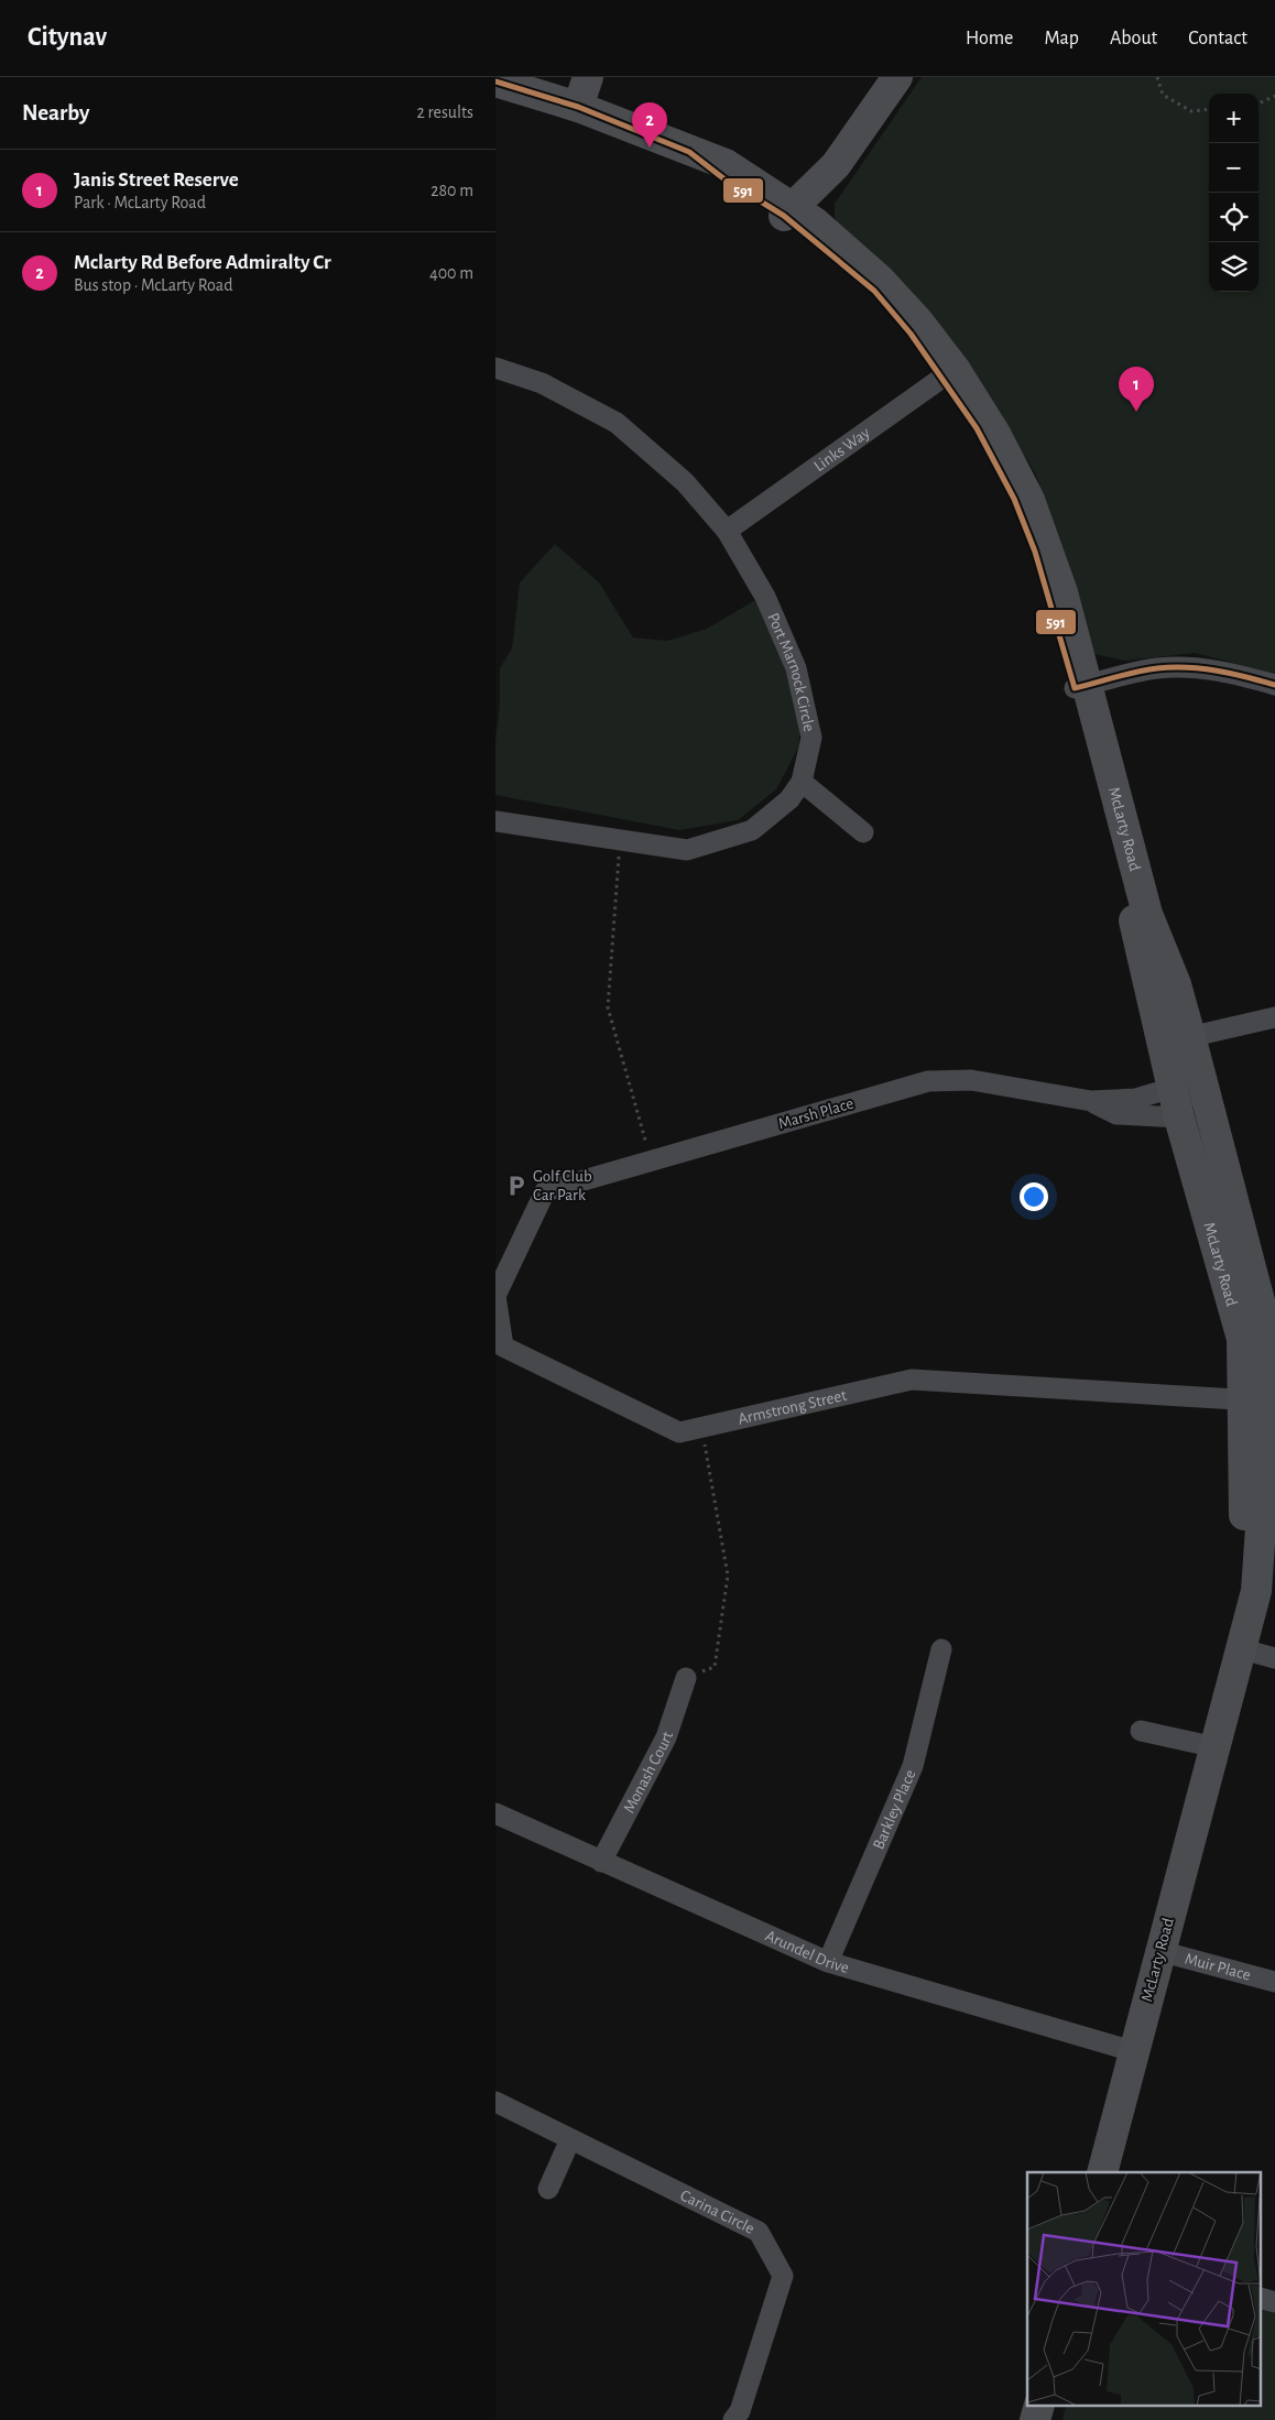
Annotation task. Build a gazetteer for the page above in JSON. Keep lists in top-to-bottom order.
{
  "streets": {
    "street": [
      "Links Way",
      "Port Marnock Circle",
      "McLarty Road",
      "Marsh Place",
      "Armstrong Street",
      "Monash Court",
      "Barkley Place",
      "Arundel Drive",
      "Muir Place",
      "Carina Circle"
    ]
  },
  "crossings": [
    ["Links Way", "Port Marnock Circle"],
    ["Links Way", "McLarty Road"],
    ["McLarty Road", "Marsh Place"],
    ["McLarty Road", "Armstrong Street"],
    ["McLarty Road", "Arundel Drive"],
    ["McLarty Road", "Muir Place"],
    ["Marsh Place", "Armstrong Street"],
    ["Monash Court", "Arundel Drive"],
    ["Barkley Place", "Arundel Drive"]
  ],
  "places": {
    "parking": ["Golf Club Car Park"]
  },
  "lines": ["transit line 591"],
  "page": {
    "header": "Citynav",
    "nav": [
      "Home",
      "Map",
      "About",
      "Contact"
    ],
    "heading": ["Nearby", "2 results"],
    "map_buttons": ["+", "−"],
    "pins": ["2", "1"],
    "list": [
      {
        "mark": "1",
        "name": "Janis Street Reserve",
        "note": "Park · McLarty Road",
        "value": "280 m"
      },
      {
        "mark": "2",
        "name": "Mclarty Rd Before Admiralty Cr",
        "note": "Bus stop · McLarty Road",
        "value": "400 m"
      }
    ]
  }
}
